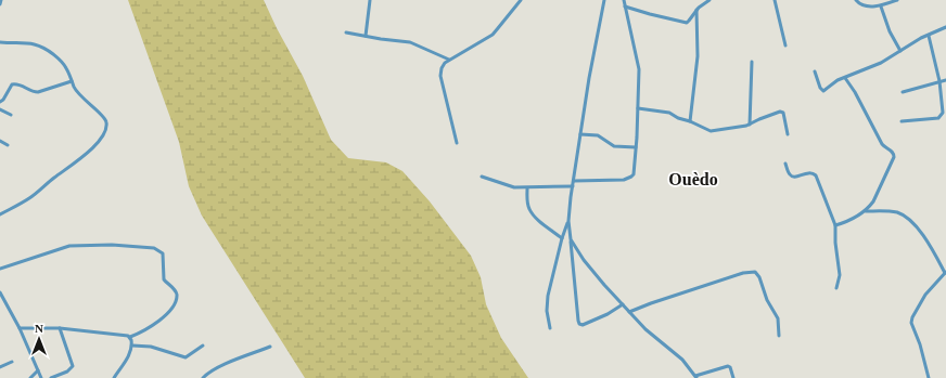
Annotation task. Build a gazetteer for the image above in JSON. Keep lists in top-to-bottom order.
{
  "districts": ["Ouèdo"],
  "north": "top"
}
